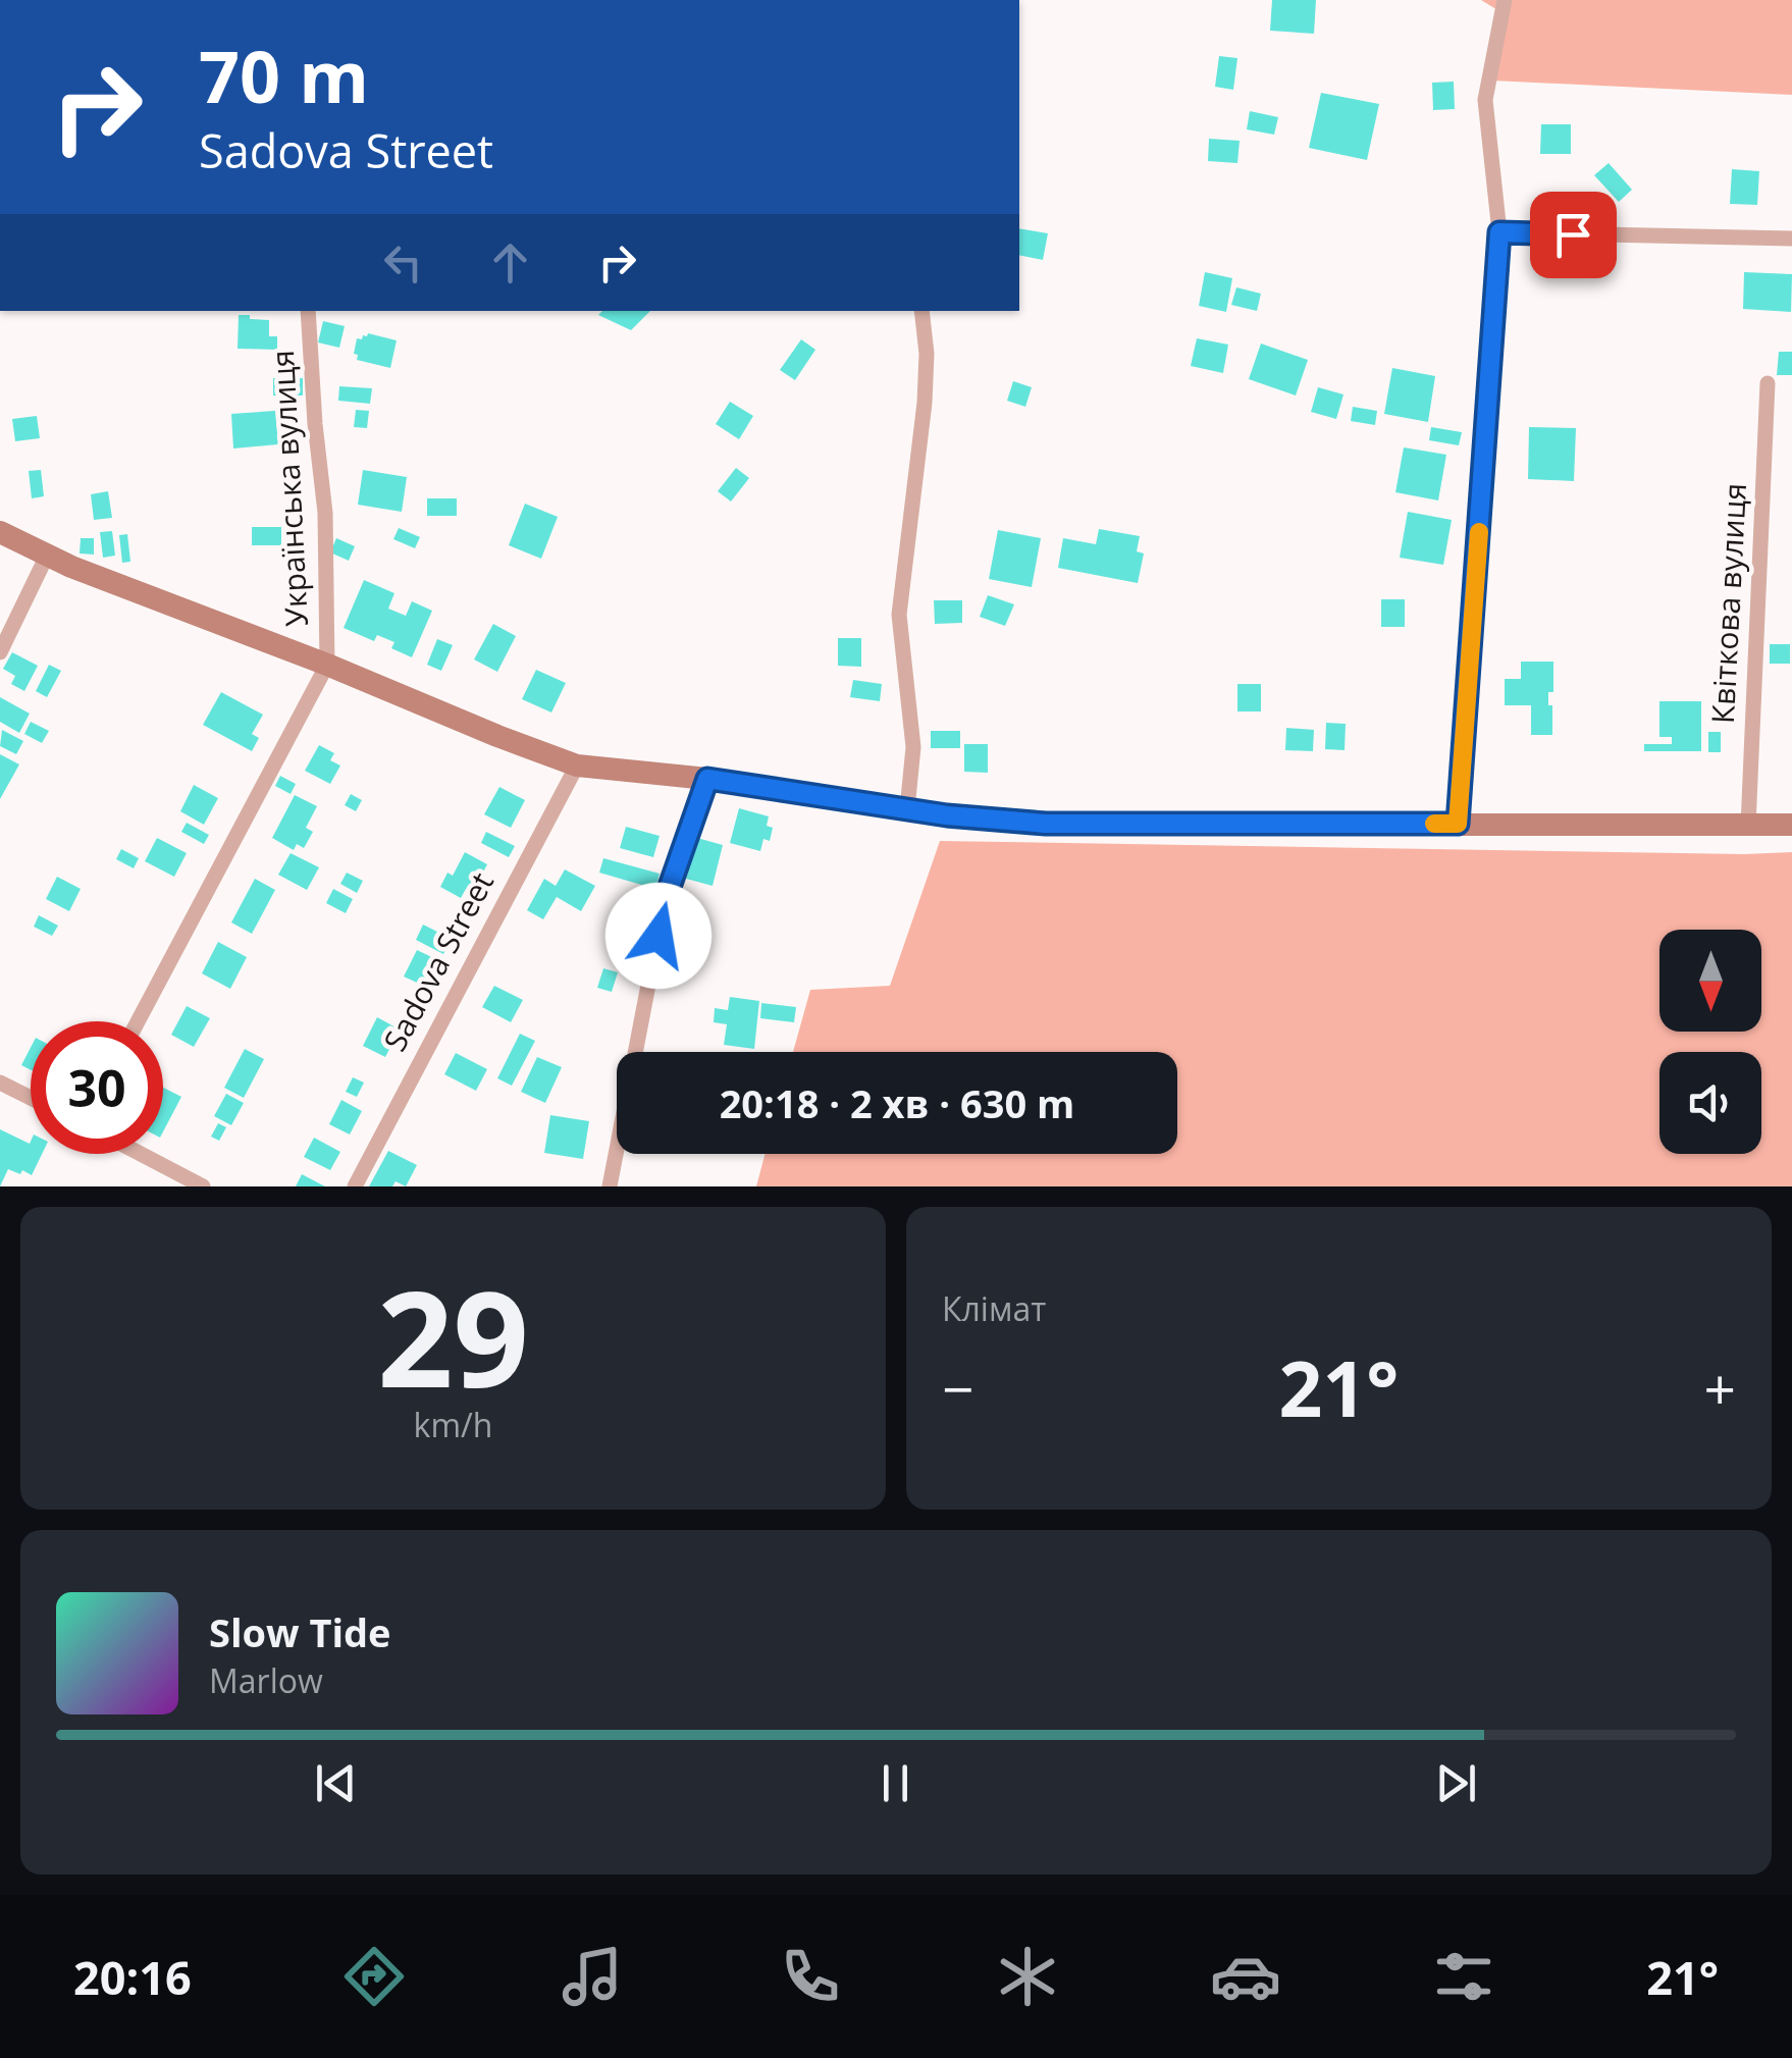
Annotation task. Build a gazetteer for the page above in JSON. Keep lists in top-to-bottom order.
{
  "streets": {
    "street": ["Українська вулиця", "Квіткова вулиця", "Sadova Street"]
  },
  "north": "bottom",
  "page": {
    "turn": ["70 m", "Sadova Street"],
    "limit": "30",
    "trip": "20:18 · 2 хв · 630 m",
    "tile": [
      ["29", "km/h"],
      "Клімат"
    ],
    "heat": ["−", "21°", "+"],
    "song": ["Slow Tide", "Marlow"],
    "tabs": ["20:16", "21°"]
  }
}
